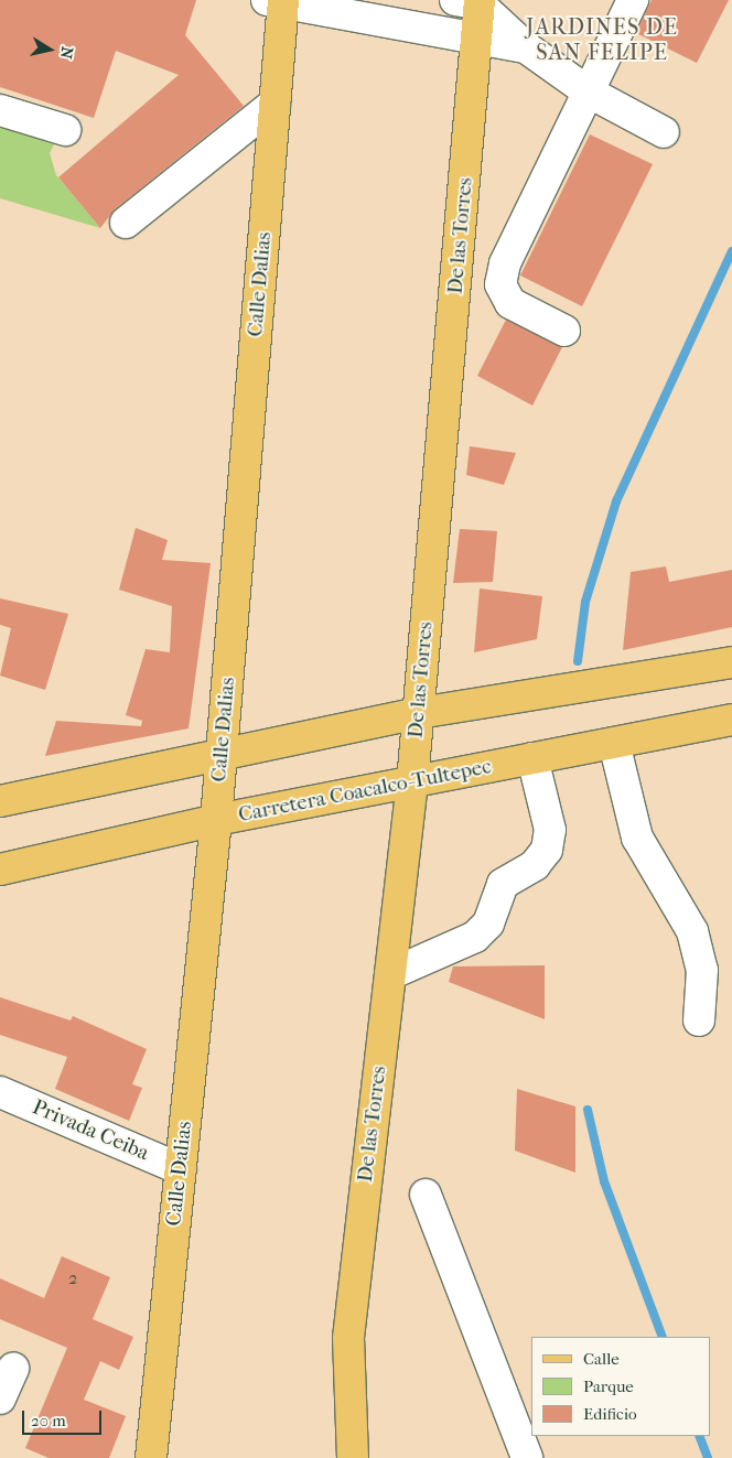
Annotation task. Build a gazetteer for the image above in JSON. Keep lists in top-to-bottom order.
{
  "streets": {
    "main road": ["De las Torres", "Calle Dalias", "Carretera Coacalco-Tultepec"],
    "street": ["Privada Ceiba"]
  },
  "crossings": [
    ["De las Torres", "Carretera Coacalco-Tultepec"],
    ["Calle Dalias", "Carretera Coacalco-Tultepec"],
    ["Calle Dalias", "Privada Ceiba"]
  ],
  "districts": ["JARDINES DE SAN FELIPE"],
  "house_numbers": ["2"],
  "legend": ["Calle", "Parque", "Edificio"],
  "scale_bar": "20 m",
  "north": "right"
}
